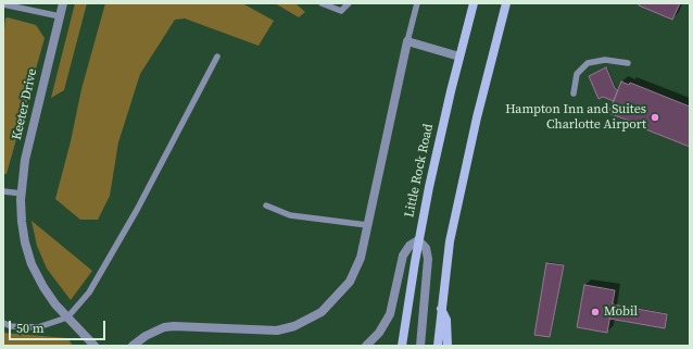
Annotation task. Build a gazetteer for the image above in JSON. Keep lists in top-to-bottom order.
{
  "streets": {
    "main road": ["Little Rock Road"],
    "street": ["Keeter Drive"]
  },
  "places": ["Hampton Inn and Suites Charlotte Airport", "Mobil"],
  "scale_bar": "50 m"
}
